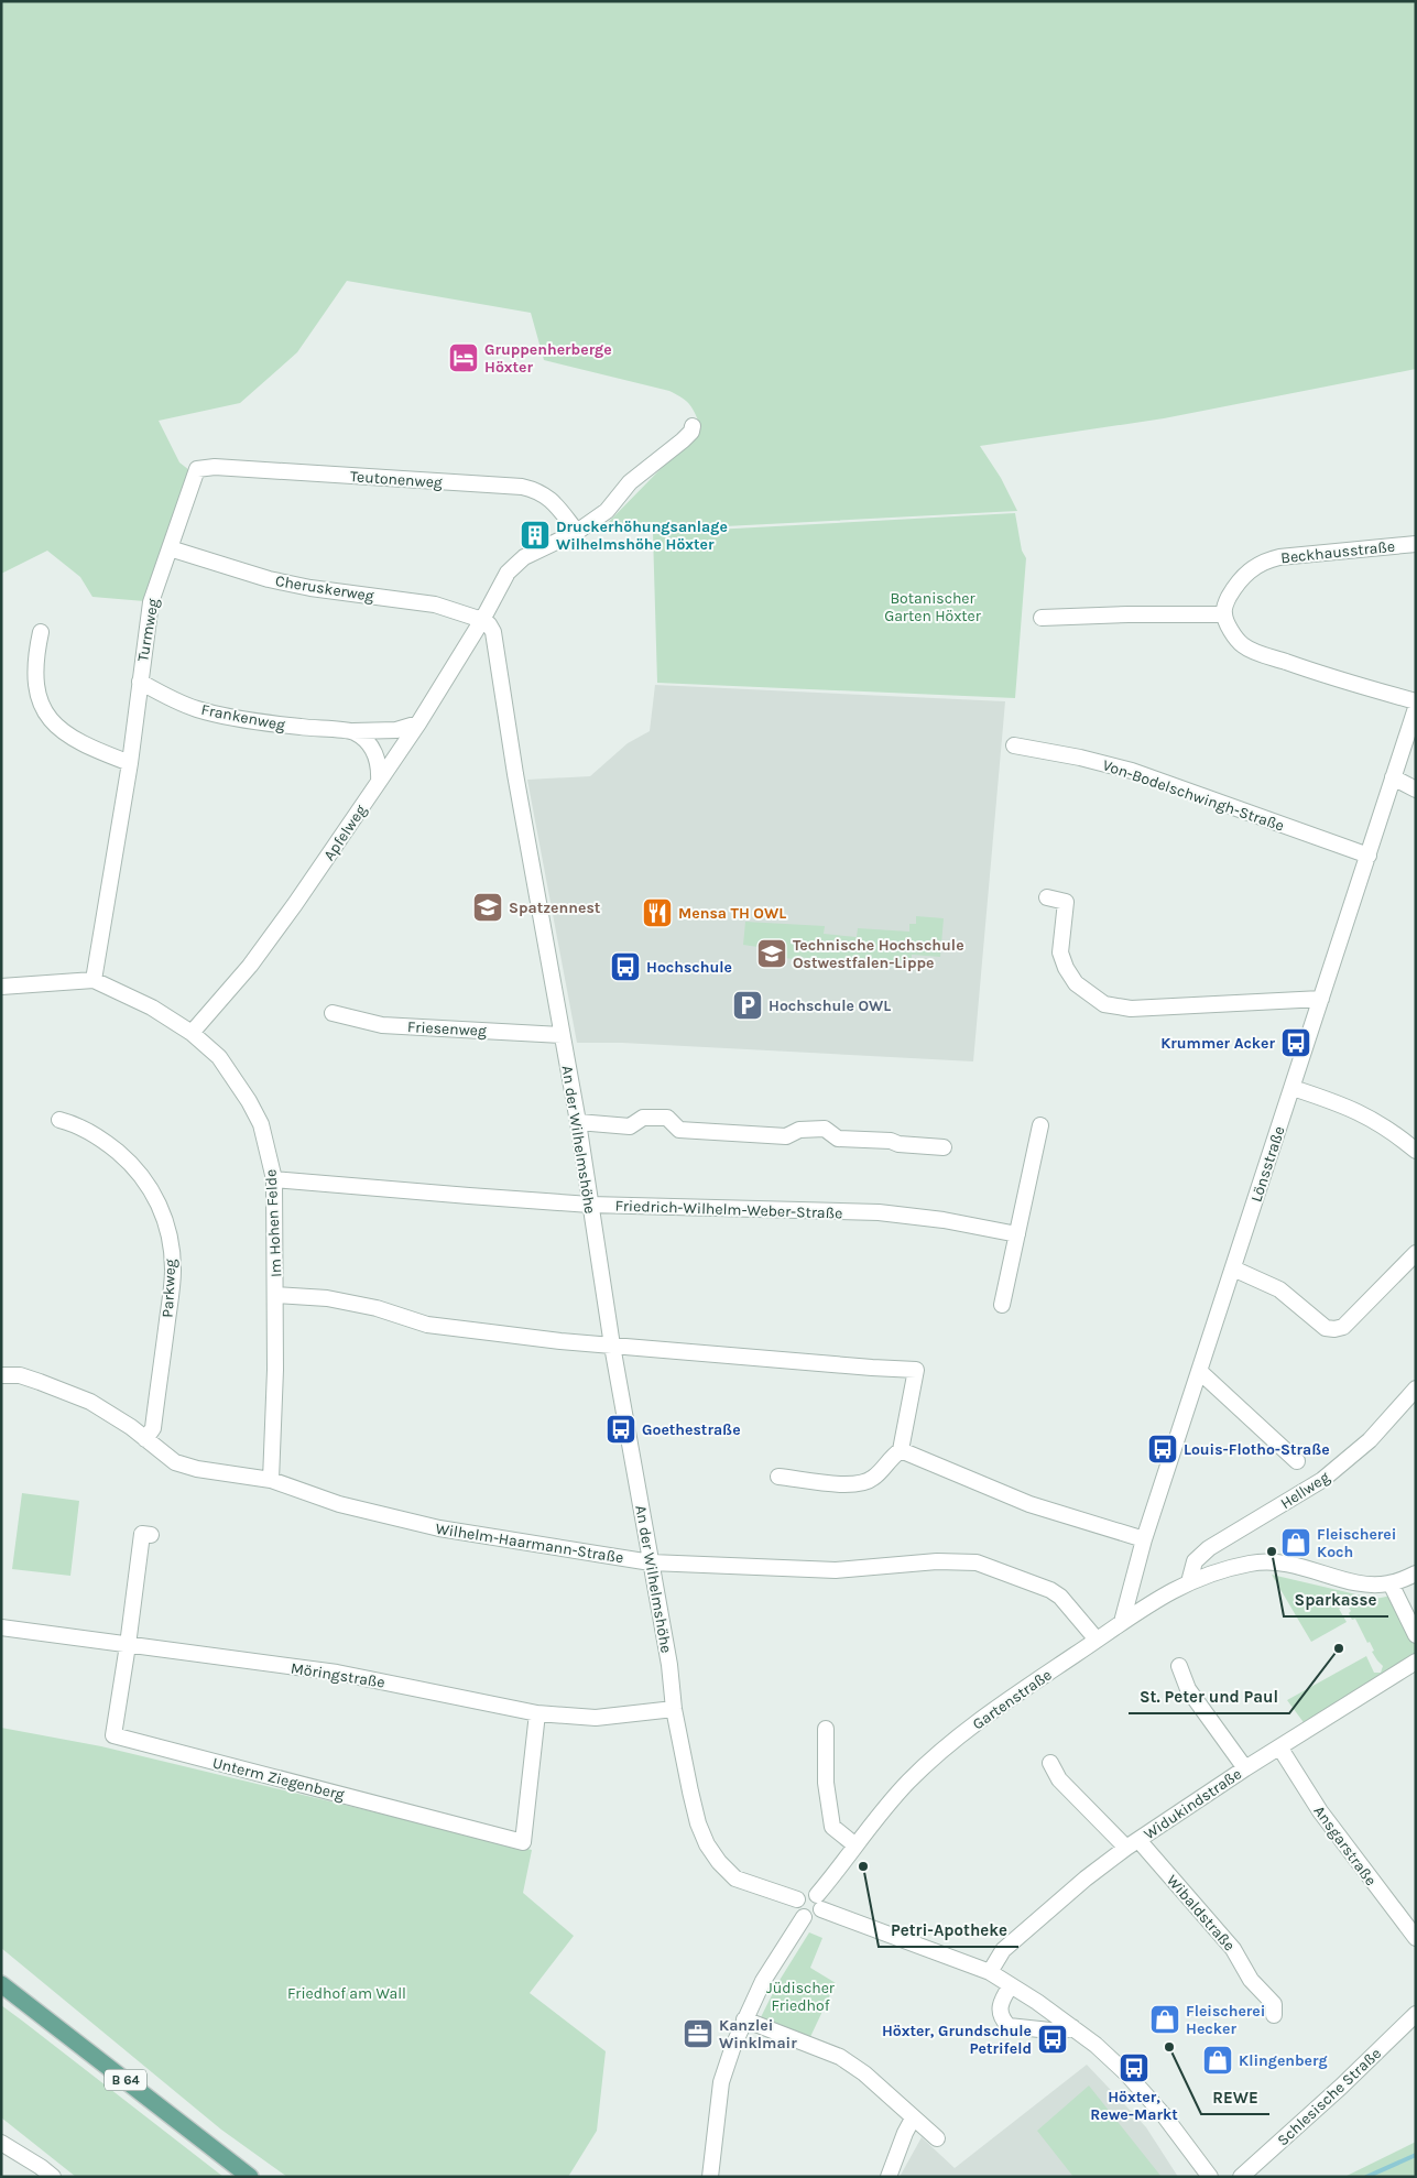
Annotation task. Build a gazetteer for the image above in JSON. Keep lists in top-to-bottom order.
{
  "streets": {
    "main road": ["B 64"],
    "street": [
      "Teutonenweg",
      "Beckhausstraße",
      "Cheruskerweg",
      "Turmweg",
      "Frankenweg",
      "Von-Bodelschwingh-Straße",
      "Apfelweg",
      "Friesenweg",
      "An der Wilhelmshöhe",
      "Lönsstraße",
      "Friedrich-Wilhelm-Weber-Straße",
      "Im Hohen Felde",
      "Parkweg",
      "Hellweg",
      "Wilhelm-Haarmann-Straße",
      "Möringstraße",
      "Gartenstraße",
      "Unterm Ziegenberg",
      "Widukindstraße",
      "Ansgarstraße",
      "Wibaldstraße",
      "Schlesische Straße"
    ]
  },
  "crossings": [
    ["Teutonenweg", "Turmweg"],
    ["Cheruskerweg", "Turmweg"],
    ["Cheruskerweg", "Apfelweg"],
    ["Cheruskerweg", "An der Wilhelmshöhe"],
    ["Turmweg", "Frankenweg"],
    ["Turmweg", "Im Hohen Felde"],
    ["Frankenweg", "Apfelweg"],
    ["Von-Bodelschwingh-Straße", "Lönsstraße"],
    ["Apfelweg", "An der Wilhelmshöhe"],
    ["Apfelweg", "Im Hohen Felde"],
    ["Friesenweg", "An der Wilhelmshöhe"],
    ["An der Wilhelmshöhe", "Friedrich-Wilhelm-Weber-Straße"],
    ["An der Wilhelmshöhe", "Wilhelm-Haarmann-Straße"],
    ["An der Wilhelmshöhe", "Möringstraße"],
    ["An der Wilhelmshöhe", "Gartenstraße"],
    ["Lönsstraße", "Gartenstraße"],
    ["Friedrich-Wilhelm-Weber-Straße", "Im Hohen Felde"],
    ["Im Hohen Felde", "Wilhelm-Haarmann-Straße"],
    ["Parkweg", "Wilhelm-Haarmann-Straße"],
    ["Hellweg", "Gartenstraße"],
    ["Wilhelm-Haarmann-Straße", "Gartenstraße"],
    ["Möringstraße", "Unterm Ziegenberg"],
    ["Widukindstraße", "Ansgarstraße"],
    ["Widukindstraße", "Wibaldstraße"]
  ],
  "parks": ["Botanischer Garten Höxter", "Jüdischer Friedhof", "Friedhof am Wall"],
  "places": {
    "hotel": ["Gruppenherberge Höxter"],
    "building": ["Druckerhöhungsanlage Wilhelmshöhe Höxter"],
    "school or university": ["Spatzennest", "Technische Hochschule Ostwestfalen-Lippe"],
    "restaurant": ["Mensa TH OWL"],
    "bus stop": [
      "Hochschule",
      "Krummer Acker",
      "Goethestraße",
      "Louis-Flotho-Straße",
      "Höxter, Grundschule Petrifeld",
      "Höxter, Rewe-Markt"
    ],
    "parking": ["Hochschule OWL"],
    "shop": ["Fleischerei Koch", "Fleischerei Hecker", "Klingenberg"],
    "other": [
      "Sparkasse",
      "St. Peter und Paul",
      "Petri-Apotheke",
      "REWE"
    ],
    "office": ["Kanzlei Winklmair"]
  }
}
